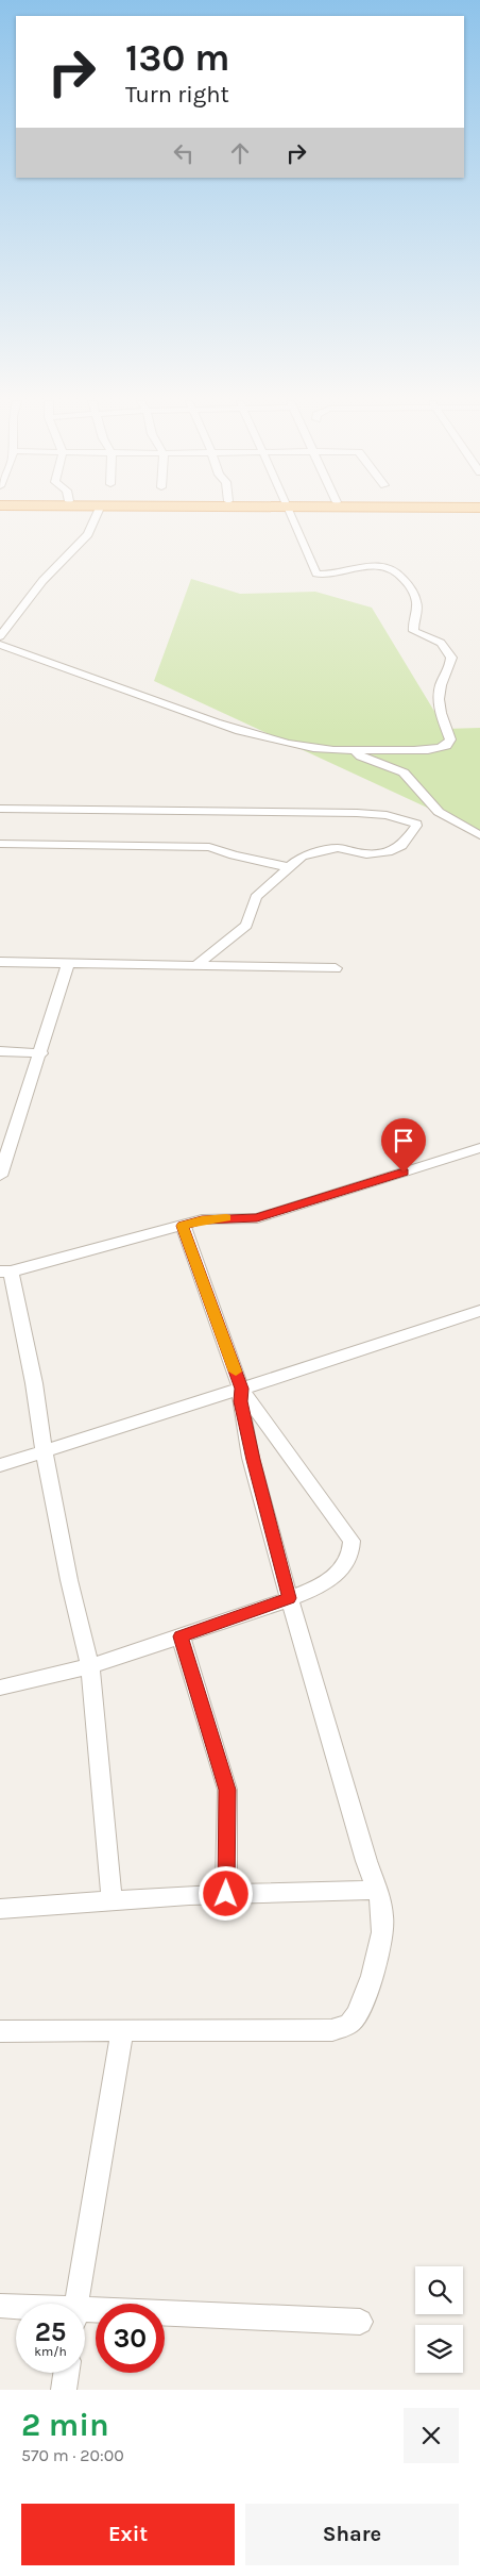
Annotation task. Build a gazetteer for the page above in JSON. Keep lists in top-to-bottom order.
{
  "page": {
    "turn": ["130 m", "Turn right"],
    "speed": "25 km/h",
    "limit": "30",
    "heading": ["2 min", "570 m · 20:00"],
    "buttons": ["Exit", "Share"]
  }
}
